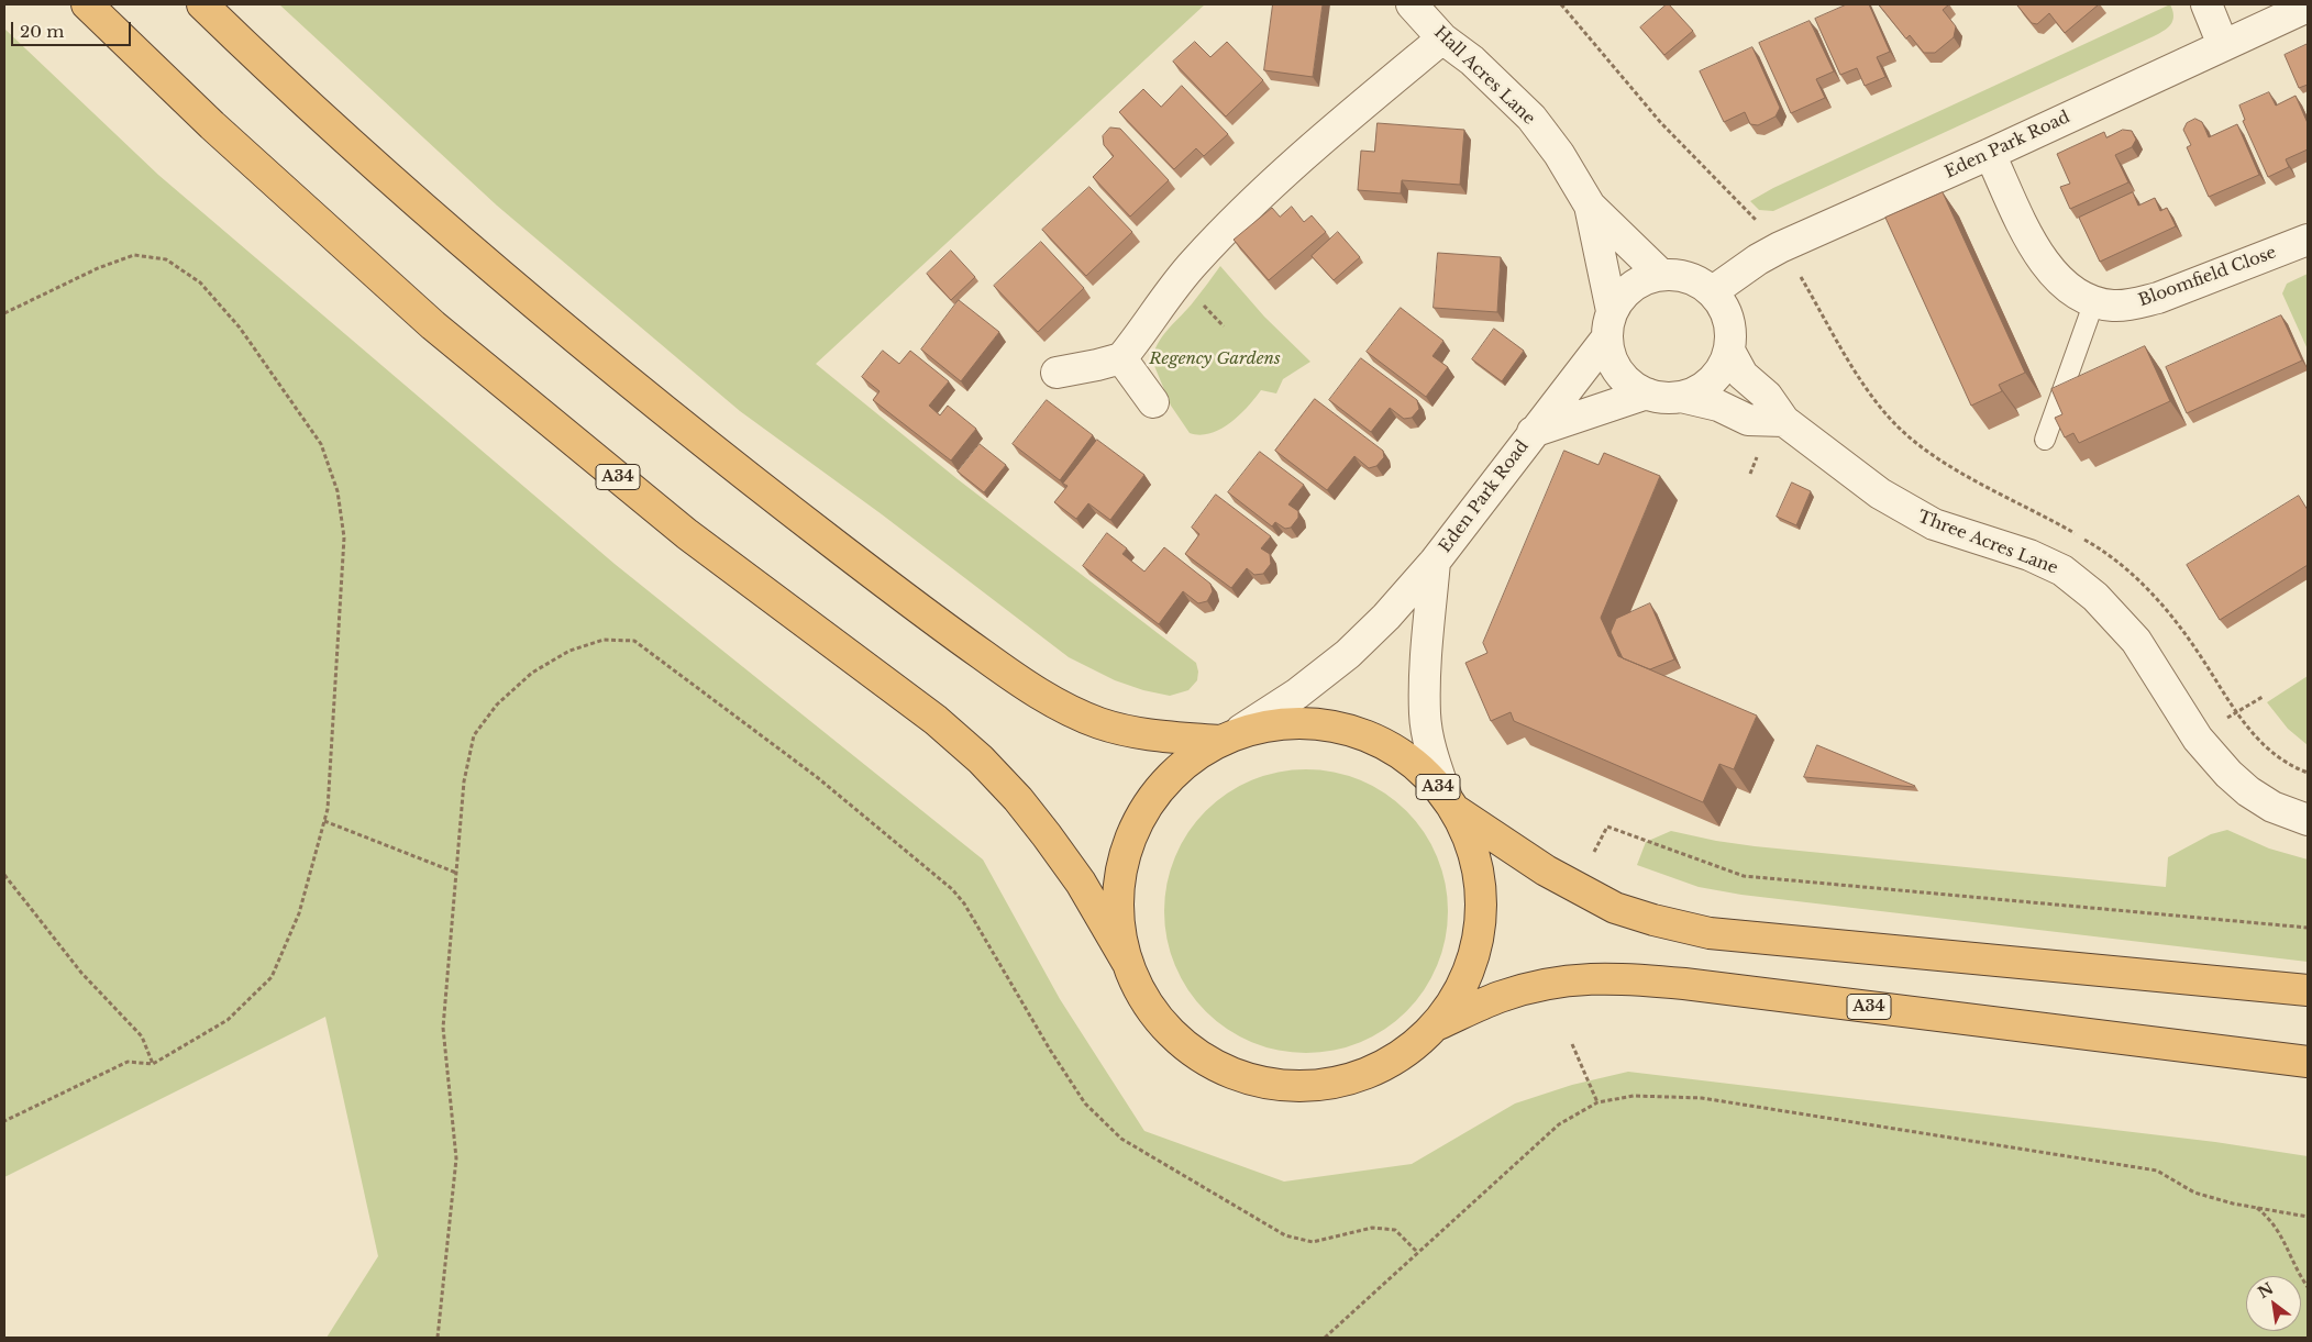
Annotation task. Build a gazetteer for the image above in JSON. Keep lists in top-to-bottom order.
{
  "streets": {
    "highway": ["A34"],
    "street": [
      "Hall Acres Lane",
      "Eden Park Road",
      "Bloomfield Close",
      "Three Acres Lane"
    ]
  },
  "crossings": [
    ["Hall Acres Lane", "Eden Park Road"],
    ["Hall Acres Lane", "Three Acres Lane"],
    ["Eden Park Road", "Bloomfield Close"],
    ["Eden Park Road", "A34"],
    ["Eden Park Road", "Three Acres Lane"]
  ],
  "parks": ["Regency Gardens"],
  "scale_bar": "20 m",
  "north": "top left"
}
